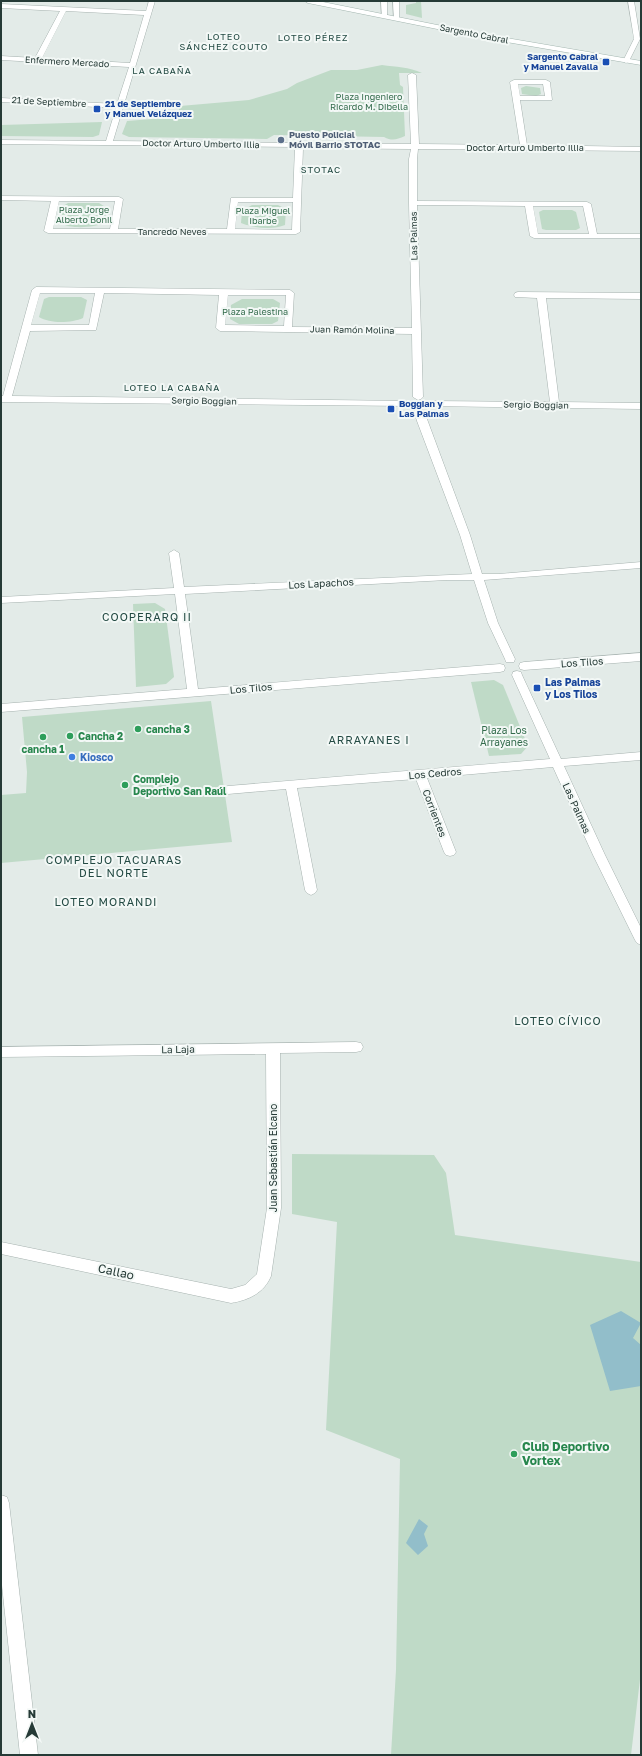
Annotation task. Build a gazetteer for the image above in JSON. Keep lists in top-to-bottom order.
{
  "streets": {
    "street": [
      "Sargento Cabral",
      "Enfermero Mercado",
      "21 de Septiembre",
      "Doctor Arturo Umberto Illia",
      "Tancredo Neves",
      "Las Palmas",
      "Juan Ramón Molina",
      "Sergio Boggian",
      "Los Lapachos",
      "Los Tilos",
      "Los Cedros",
      "Corrientes",
      "La Laja",
      "Juan Sebastián Elcano",
      "Callao"
    ]
  },
  "crossings": [
    ["Doctor Arturo Umberto Illia", "Tancredo Neves"],
    ["Doctor Arturo Umberto Illia", "Las Palmas"],
    ["Las Palmas", "Juan Ramón Molina"],
    ["Las Palmas", "Los Tilos"],
    ["Las Palmas", "Los Cedros"],
    ["Los Cedros", "Corrientes"],
    ["La Laja", "Juan Sebastián Elcano"],
    ["Juan Sebastián Elcano", "Callao"]
  ],
  "districts": [
    "LOTEO SÁNCHEZ COUTO",
    "LOTEO PÉREZ",
    "LA CABAÑA",
    "STOTAC",
    "LOTEO LA CABAÑA",
    "COOPERARQ II",
    "ARRAYANES I",
    "COMPLEJO TACUARAS DEL NORTE",
    "LOTEO MORANDI",
    "LOTEO CÍVICO"
  ],
  "parks": [
    "Plaza Ingeniero Ricardo M. Dibella",
    "Plaza Jorge Alberto Bonil",
    "Plaza Miguel Ibarbe",
    "Plaza Palestina",
    "Plaza Los Arrayanes"
  ],
  "places": {
    "transit": [
      "Sargento Cabral y Manuel Zavalla",
      "21 de Septiembre y Manuel Velázquez",
      "Boggian y Las Palmas",
      "Las Palmas y Los Tilos"
    ],
    "other": [
      "Puesto Policial Móvil Barrio STOTAC",
      "cancha 3",
      "Cancha 2",
      "cancha 1",
      "Kiosco",
      "Complejo Deportivo San Raúl",
      "Club Deportivo Vortex"
    ]
  },
  "north": "top"
}
